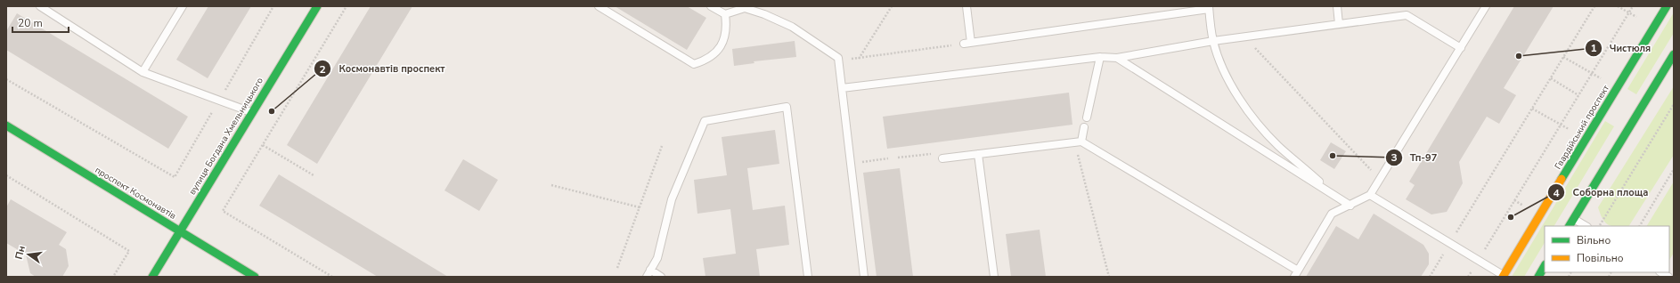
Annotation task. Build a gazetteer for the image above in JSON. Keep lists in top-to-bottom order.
{
  "streets": {
    "main road": ["Гвардійський проспект", "вулиця Богдана Хмельницького", "проспект Космонавтів"]
  },
  "crossings": [
    ["вулиця Богдана Хмельницького", "проспект Космонавтів"]
  ],
  "places": [
    "Чистюля",
    "Космонавтів проспект",
    "Тп-97",
    "Соборна площа"
  ],
  "legend": ["Вільно", "Повільно"],
  "scale_bar": "20 m",
  "north": "left"
}
